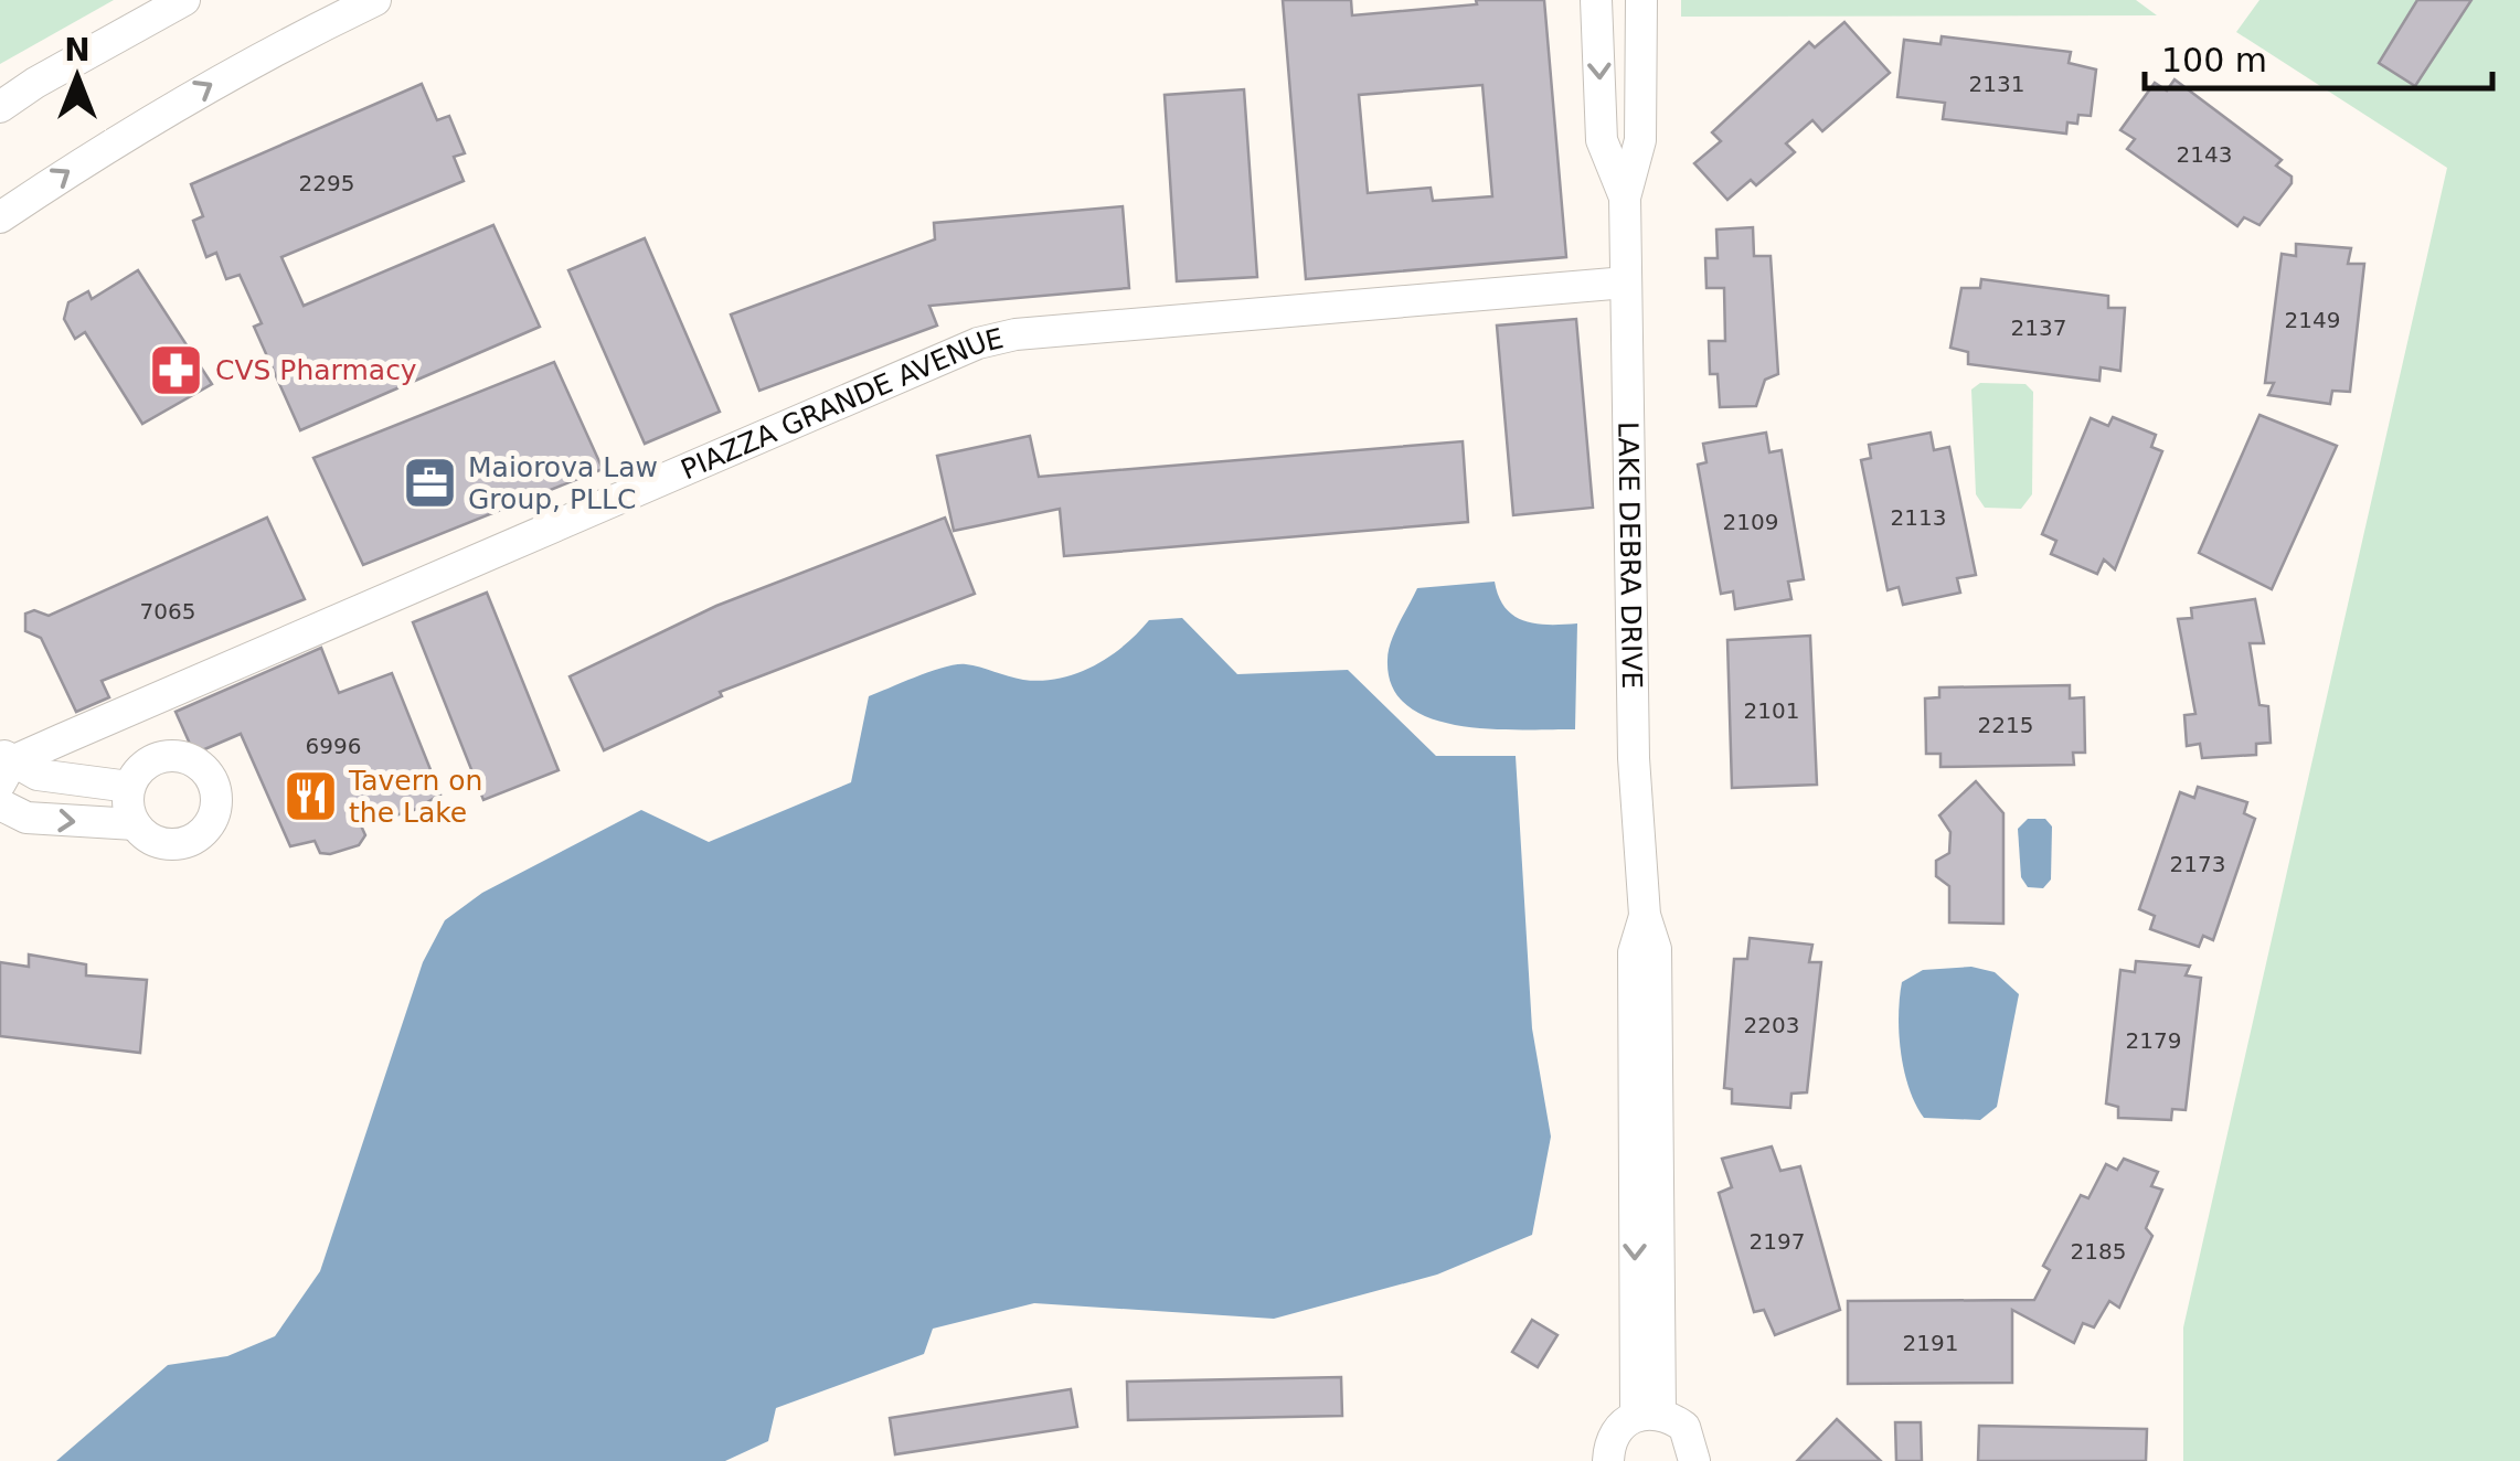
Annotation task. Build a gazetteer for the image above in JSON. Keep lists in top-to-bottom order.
{
  "streets": {
    "street": ["PIAZZA GRANDE AVENUE", "LAKE DEBRA DRIVE"]
  },
  "crossings": [
    ["PIAZZA GRANDE AVENUE", "LAKE DEBRA DRIVE"]
  ],
  "places": {
    "pharmacy": ["CVS Pharmacy"],
    "office": ["Maiorova Law Group, PLLC"],
    "restaurant": ["Tavern on the Lake"]
  },
  "house_numbers": [
    "2131",
    "2143",
    "2295",
    "2149",
    "2137",
    "2113",
    "2109",
    "7065",
    "2101",
    "2215",
    "6996",
    "2173",
    "2203",
    "2179",
    "2197",
    "2185",
    "2191"
  ],
  "scale_bar": "100 m",
  "north": "top"
}
